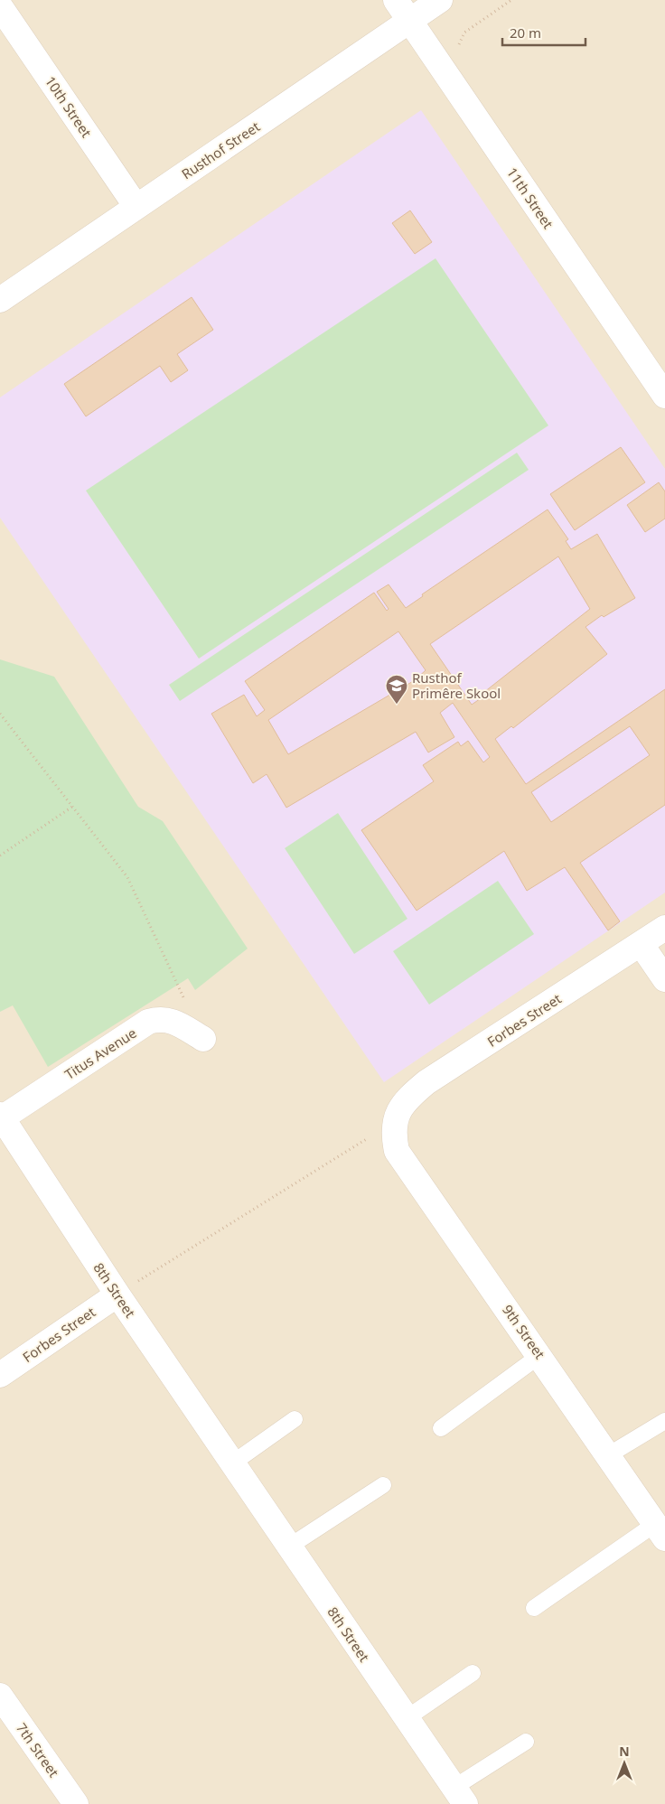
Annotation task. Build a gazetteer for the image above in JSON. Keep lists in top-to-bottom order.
{
  "streets": {
    "street": [
      "10th Street",
      "Rusthof Street",
      "11th Street",
      "Forbes Street",
      "Titus Avenue",
      "8th Street",
      "9th Street",
      "7th Street"
    ]
  },
  "crossings": [
    ["10th Street", "Rusthof Street"],
    ["Rusthof Street", "11th Street"],
    ["Forbes Street", "8th Street"],
    ["Forbes Street", "9th Street"],
    ["Titus Avenue", "8th Street"]
  ],
  "places": {
    "school or university": ["Rusthof Primêre Skool"]
  },
  "scale_bar": "20 m",
  "north": "top"
}
